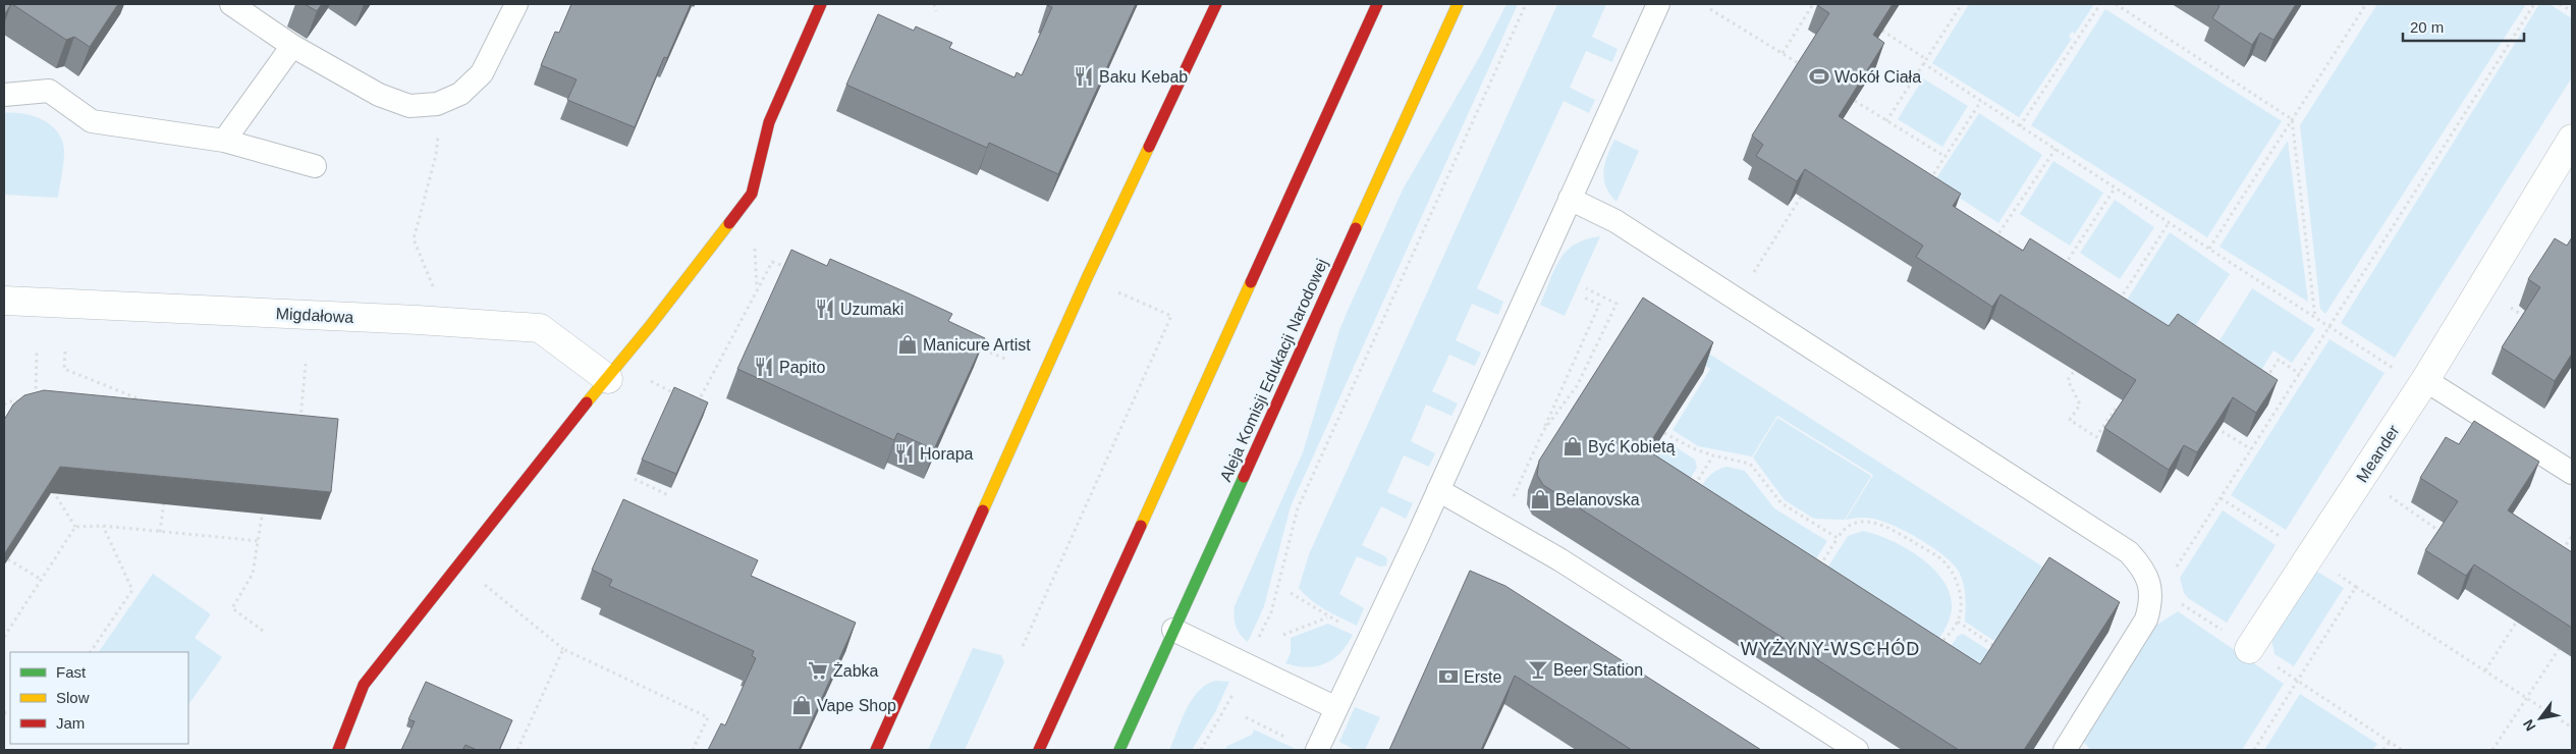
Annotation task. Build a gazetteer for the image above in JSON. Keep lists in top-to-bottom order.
{
  "streets": {
    "street": ["Migdałowa", "Aleja Komisji Edukacji Narodowej", "Meander"]
  },
  "districts": ["WYŻYNY-WSCHÓD"],
  "places": {
    "restaurant": [
      "Baku Kebab",
      "Uzumaki",
      "Papito",
      "Horapa"
    ],
    "sports": ["Wokół Ciała"],
    "shop": [
      "Manicure Artist",
      "Być Kobietą",
      "Belanovska",
      "Vape Shop"
    ],
    "bar": ["Beer Station"],
    "supermarket": ["Żabka"],
    "bank": ["Erste"]
  },
  "legend": ["Fast", "Slow", "Jam"],
  "scale_bar": "20 m",
  "north": "bottom left"
}
